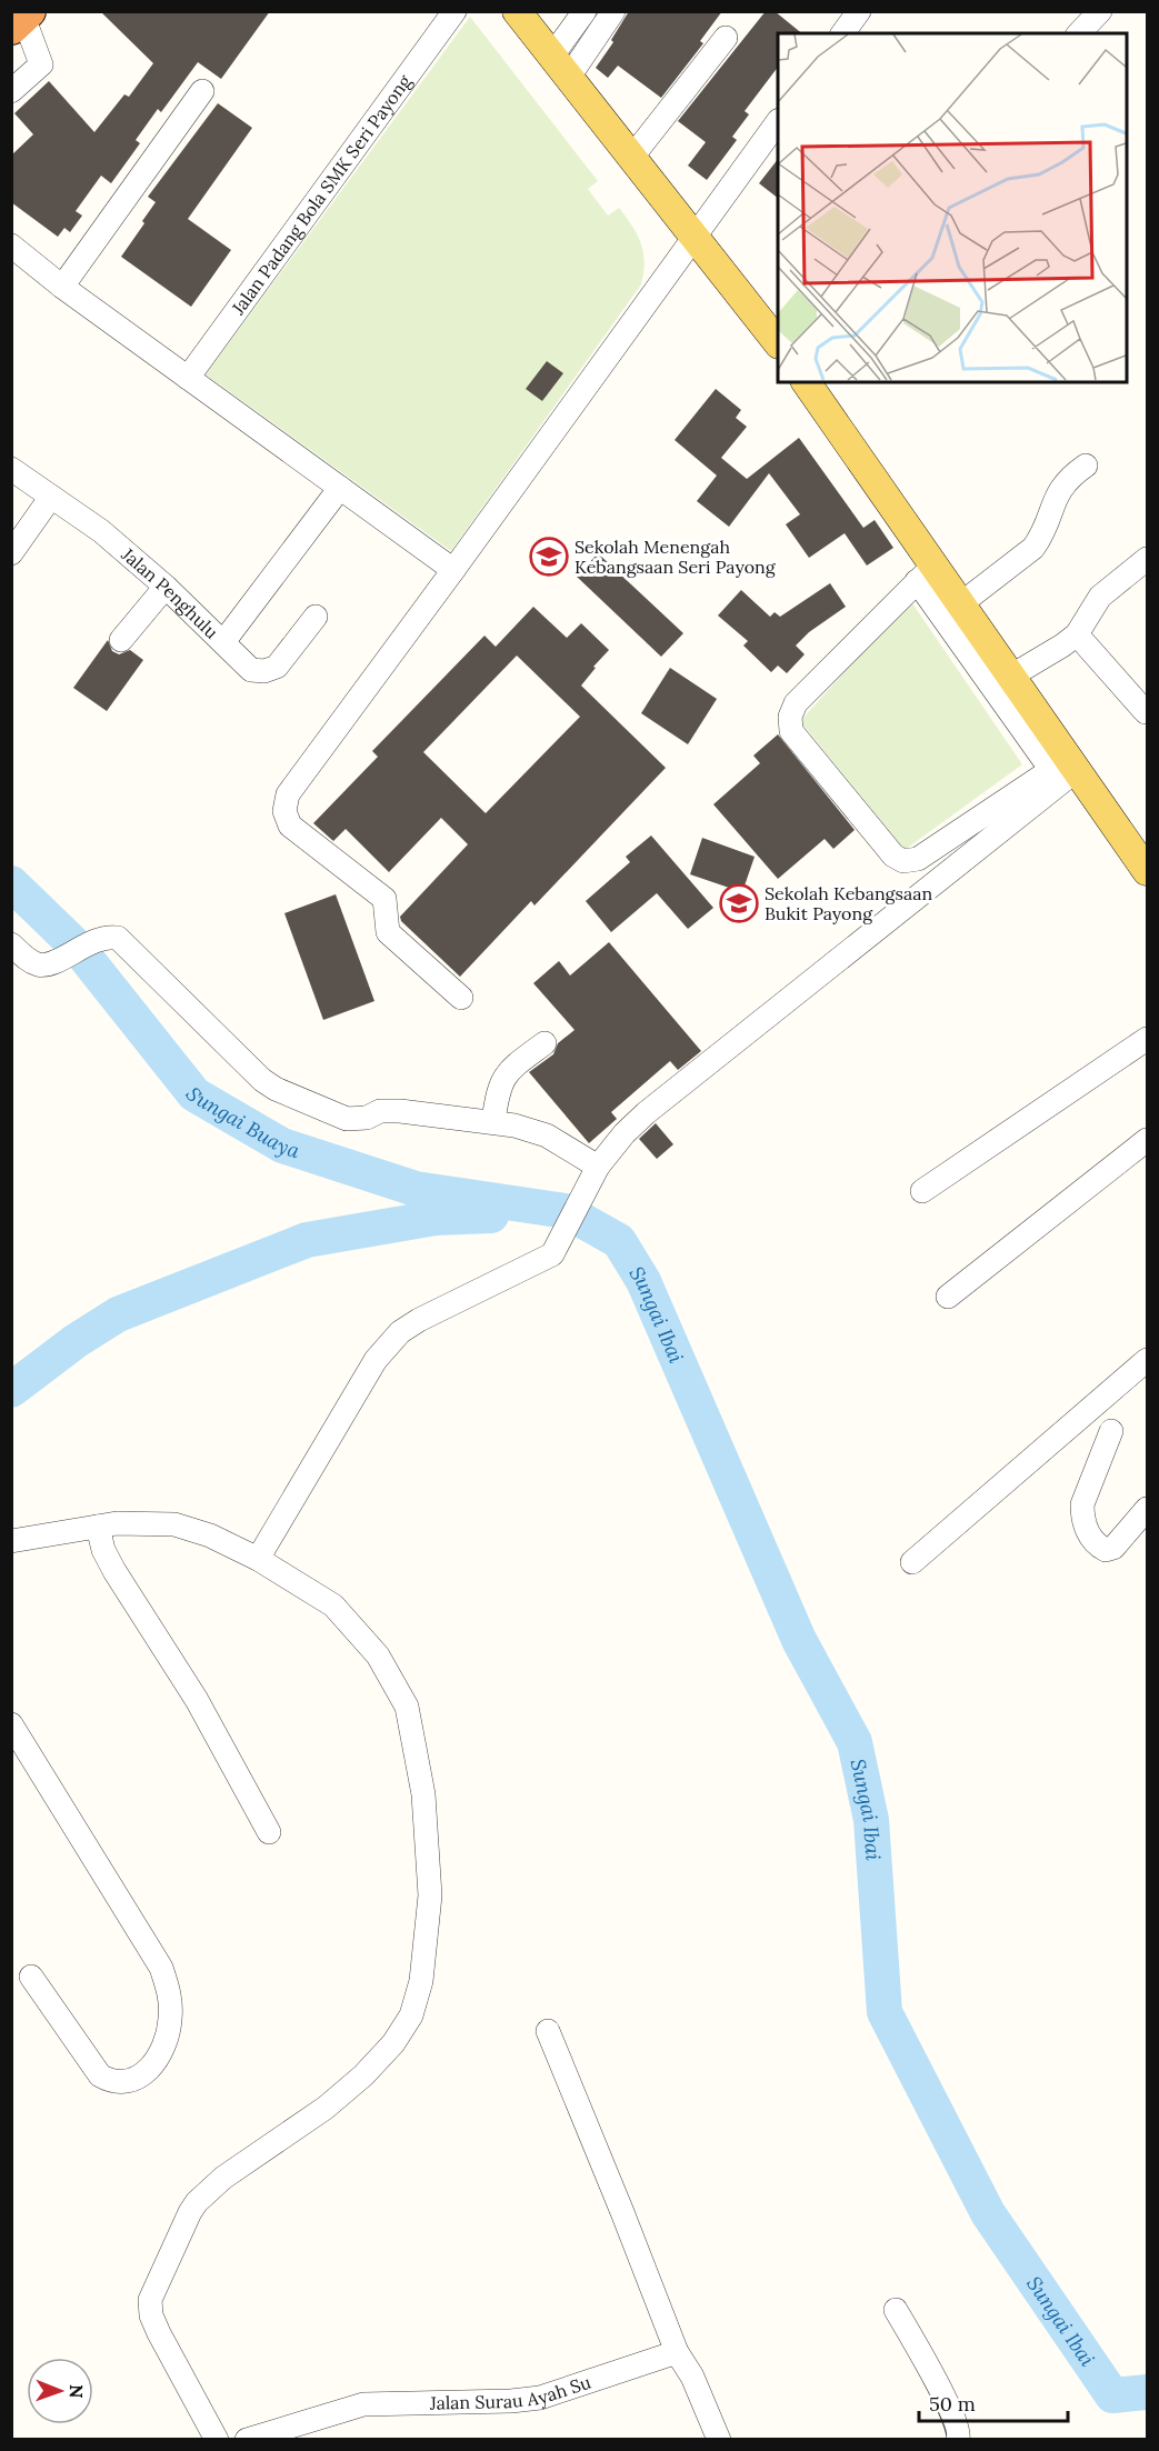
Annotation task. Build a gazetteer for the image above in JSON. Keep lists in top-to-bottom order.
{
  "streets": {
    "street": ["Jalan Padang Bola SMK Seri Payong", "Jalan Penghulu", "Jalan Surau Ayah Su"]
  },
  "water": ["Sungai Buaya", "Sungai Ibai"],
  "places": {
    "school or university": ["Sekolah Menengah Kebangsaan Seri Payong", "Sekolah Kebangsaan Bukit Payong"]
  },
  "scale_bar": "50 m",
  "north": "right"
}
